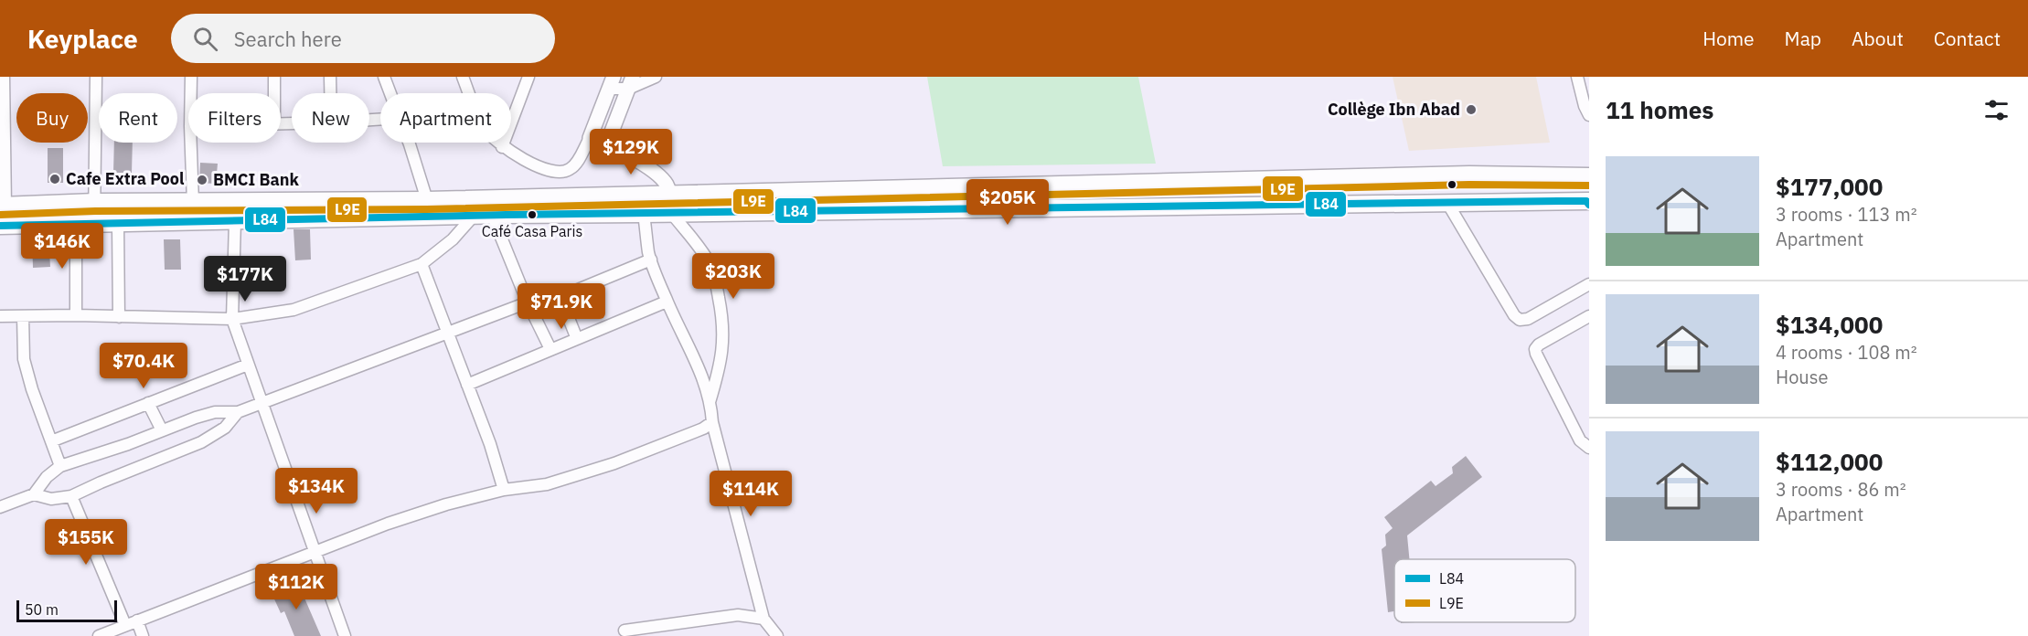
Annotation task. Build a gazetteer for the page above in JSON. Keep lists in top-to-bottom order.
{
  "places": [
    "Collège Ibn Abad",
    "Cafe Extra Pool",
    "BMCI Bank",
    "Café Casa Paris"
  ],
  "lines": ["transit line L9E", "transit line L84"],
  "legend": ["L84", "L9E"],
  "scale_bar": "50 m",
  "page": {
    "header": "Keyplace",
    "search": "Search here",
    "nav": [
      "Home",
      "Map",
      "About",
      "Contact"
    ],
    "heading": "11 homes",
    "chip": [
      "Buy",
      "Rent",
      "Filters",
      "New",
      "Apartment"
    ],
    "price": [
      "$129K",
      "$205K",
      "$146K",
      "$203K",
      "$177K",
      "$71.9K",
      "$70.4K",
      "$134K",
      "$114K",
      "$155K",
      "$112K"
    ],
    "list": [
      {
        "name": "$177,000",
        "note": "3 rooms · 113 m² · Apartment"
      },
      {
        "name": "$134,000",
        "note": "4 rooms · 108 m² · House"
      },
      {
        "name": "$112,000",
        "note": "3 rooms · 86 m² · Apartment"
      }
    ],
    "scale": "50 m"
  }
}
